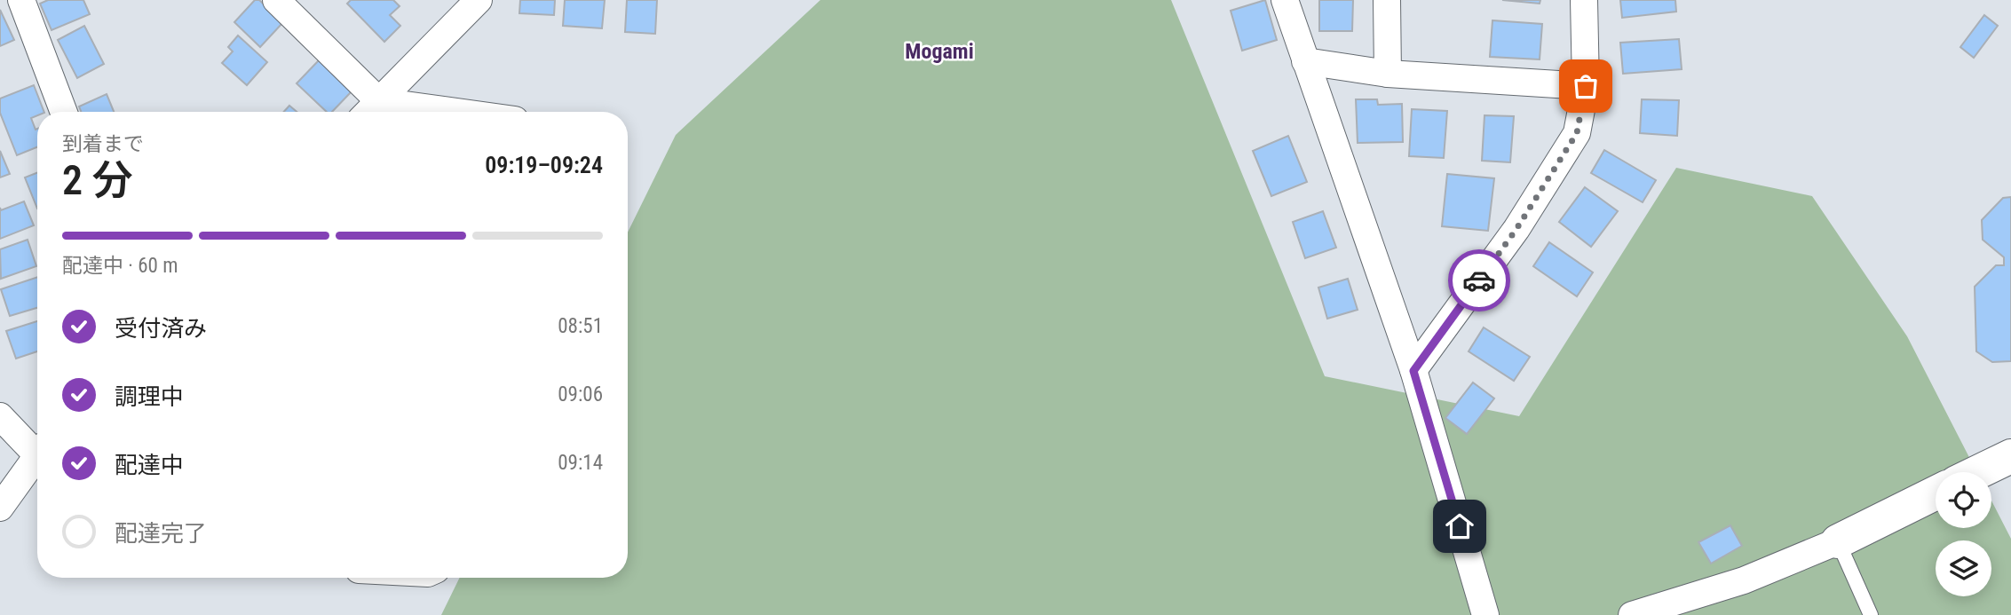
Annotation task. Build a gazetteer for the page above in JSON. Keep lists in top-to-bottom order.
{
  "districts": ["Mogami"],
  "page": {
    "heading": ["2 分", "到着まで", "09:19–09:24"],
    "bar": "配達中 · 60 m",
    "list": [
      ["受付済み", "08:51"],
      ["調理中", "09:06"],
      ["配達中", "09:14"],
      "配達完了"
    ]
  }
}
